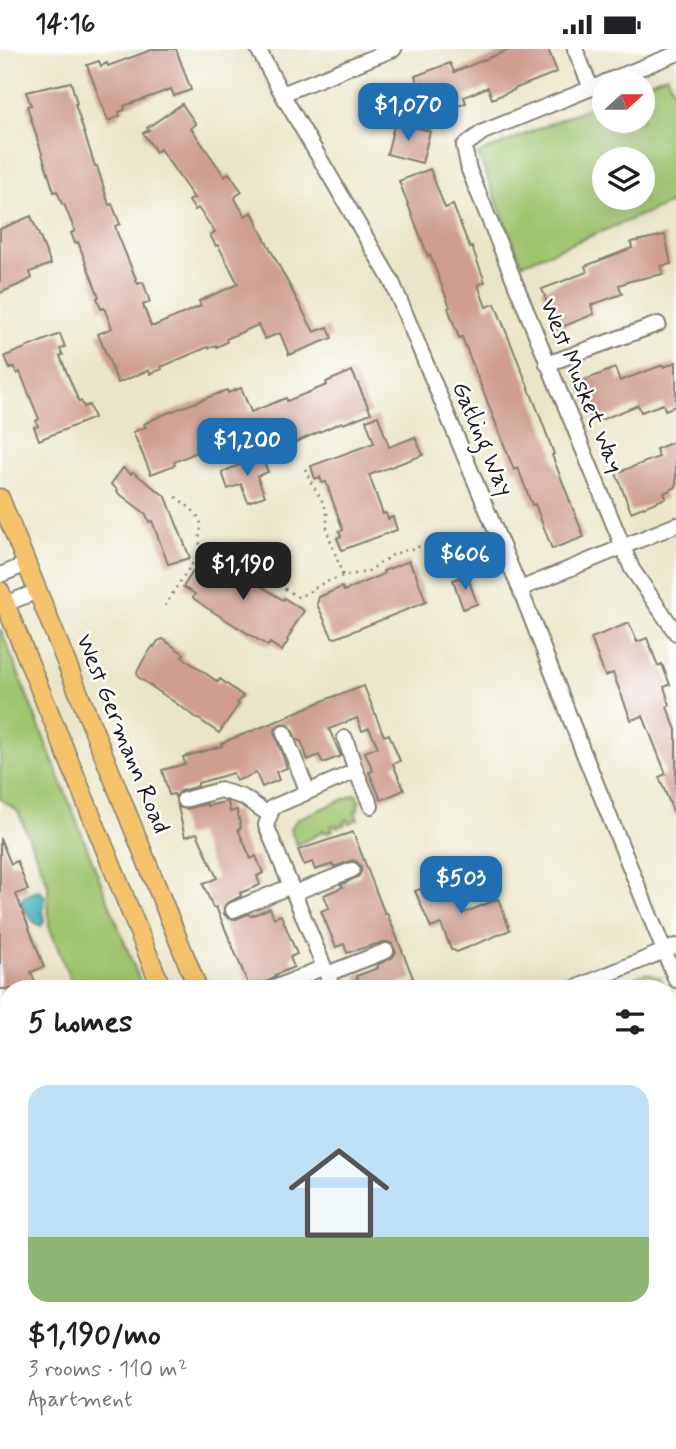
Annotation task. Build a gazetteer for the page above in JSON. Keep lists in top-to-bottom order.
{
  "streets": {
    "main road": ["West Germann Road"],
    "street": ["West Musket Way", "Gatling Way"]
  },
  "north": "right",
  "page": {
    "status": "14:16",
    "price": [
      "$1,070",
      "$1,200",
      "$606",
      "$1,190",
      "$503"
    ],
    "heading": "5 homes",
    "list": [
      {
        "name": "$1,190/mo",
        "note": "3 rooms · 110 m² · Apartment"
      }
    ]
  }
}
